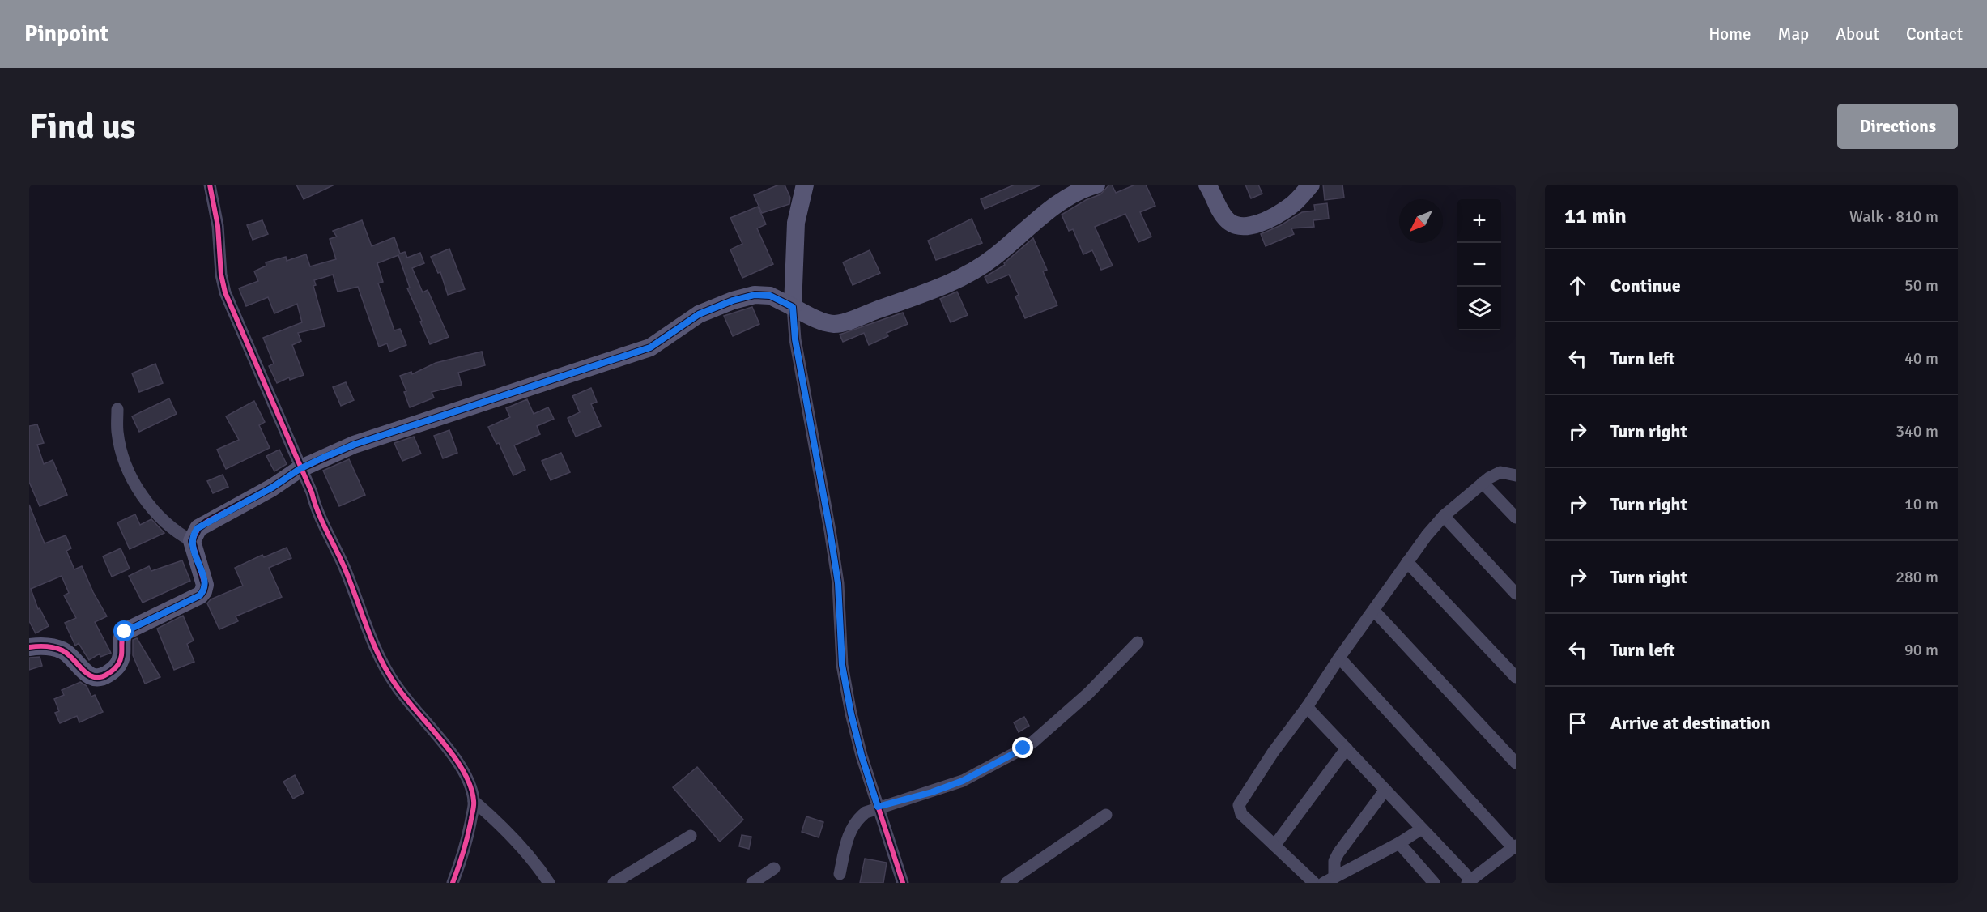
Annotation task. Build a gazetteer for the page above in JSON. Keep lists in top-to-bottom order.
{
  "north": "bottom left",
  "page": {
    "header": "Pinpoint",
    "nav": [
      "Home",
      "Map",
      "About",
      "Contact"
    ],
    "buttons": "Directions",
    "title": "Find us",
    "heading": ["11 min", "Walk · 810 m"],
    "map_buttons": ["+", "−"],
    "list": [
      ["Continue", "50 m"],
      ["Turn left", "40 m"],
      ["Turn right", "340 m"],
      ["Turn right", "10 m"],
      ["Turn right", "280 m"],
      ["Turn left", "90 m"],
      "Arrive at destination"
    ]
  }
}
